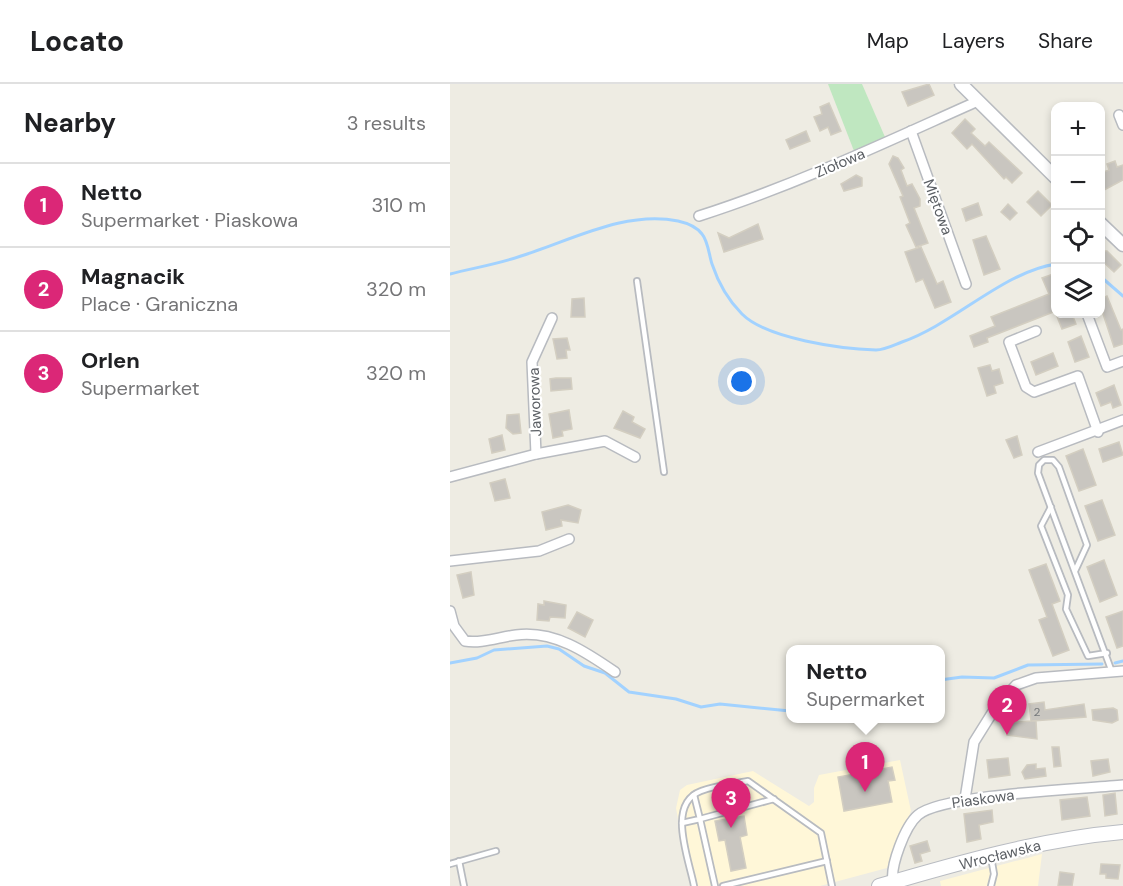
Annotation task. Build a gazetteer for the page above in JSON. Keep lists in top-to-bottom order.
{
  "streets": {
    "main road": ["Wrocławska"],
    "street": [
      "Ziołowa",
      "Miętowa",
      "Jaworowa",
      "Piaskowa"
    ]
  },
  "crossings": [
    ["Ziołowa", "Miętowa"],
    ["Piaskowa", "Wrocławska"]
  ],
  "house_numbers": ["2"],
  "page": {
    "header": "Locato",
    "nav": ["Map", "Layers", "Share"],
    "heading": ["Nearby", "3 results"],
    "map_buttons": ["+", "−"],
    "list": [
      {
        "mark": "1",
        "name": "Netto",
        "note": "Supermarket · Piaskowa",
        "value": "310 m"
      },
      {
        "mark": "2",
        "name": "Magnacik",
        "note": "Place · Graniczna",
        "value": "320 m"
      },
      {
        "mark": "3",
        "name": "Orlen",
        "note": "Supermarket",
        "value": "320 m"
      }
    ],
    "popup": ["Netto", "Supermarket"],
    "pins": ["2", "1", "3"]
  }
}
